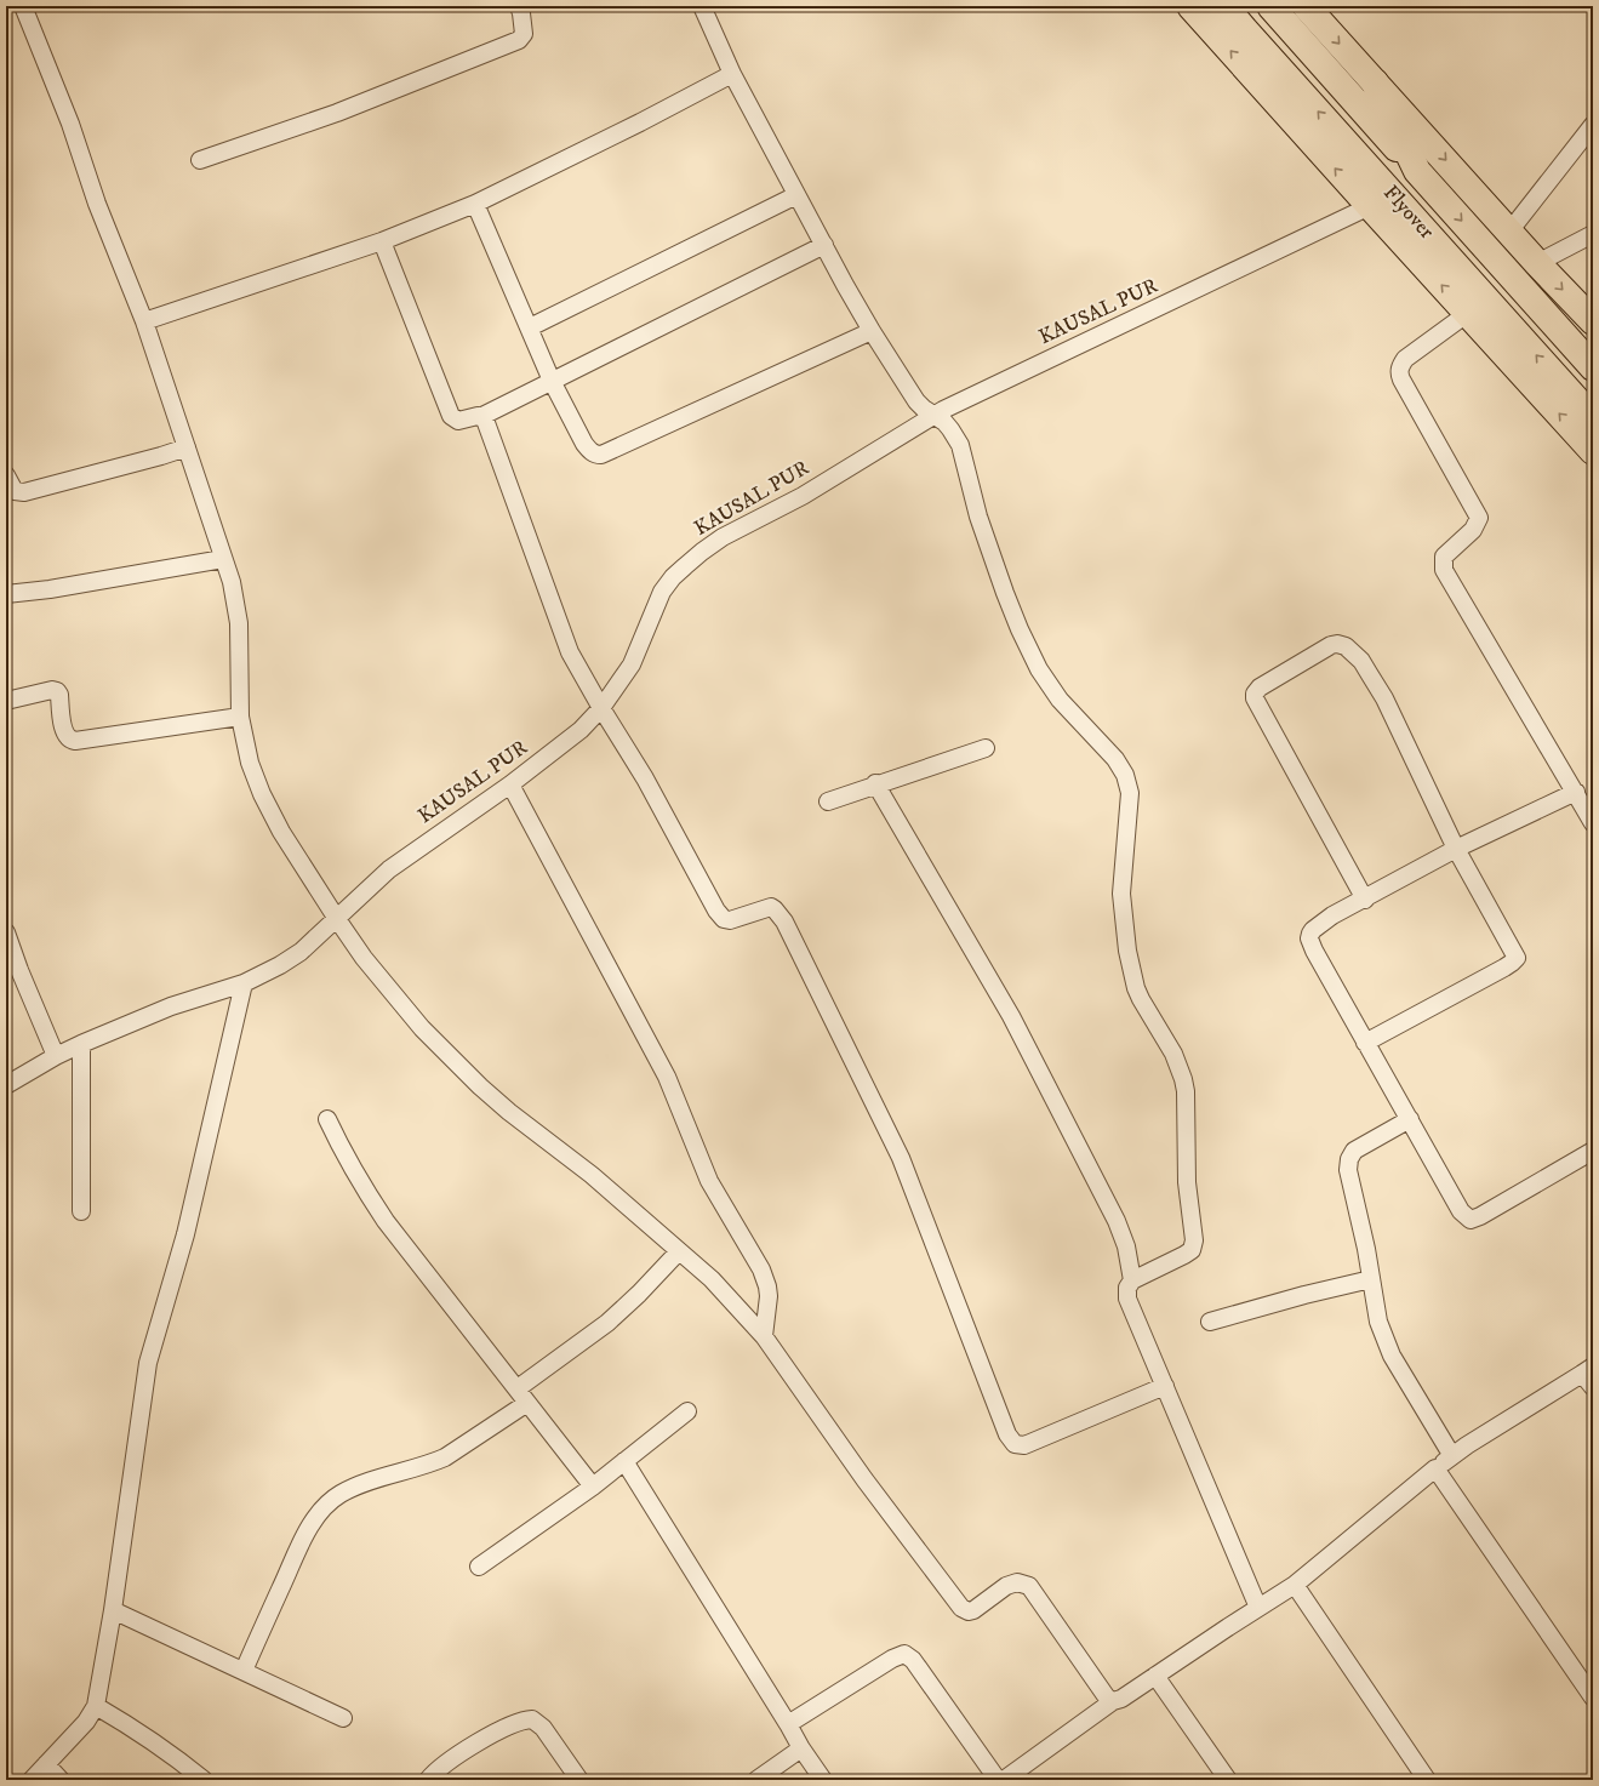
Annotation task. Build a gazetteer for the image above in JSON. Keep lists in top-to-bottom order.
{
  "streets": {
    "main road": ["Flyover"],
    "street": ["KAUSAL PUR"]
  }
}
